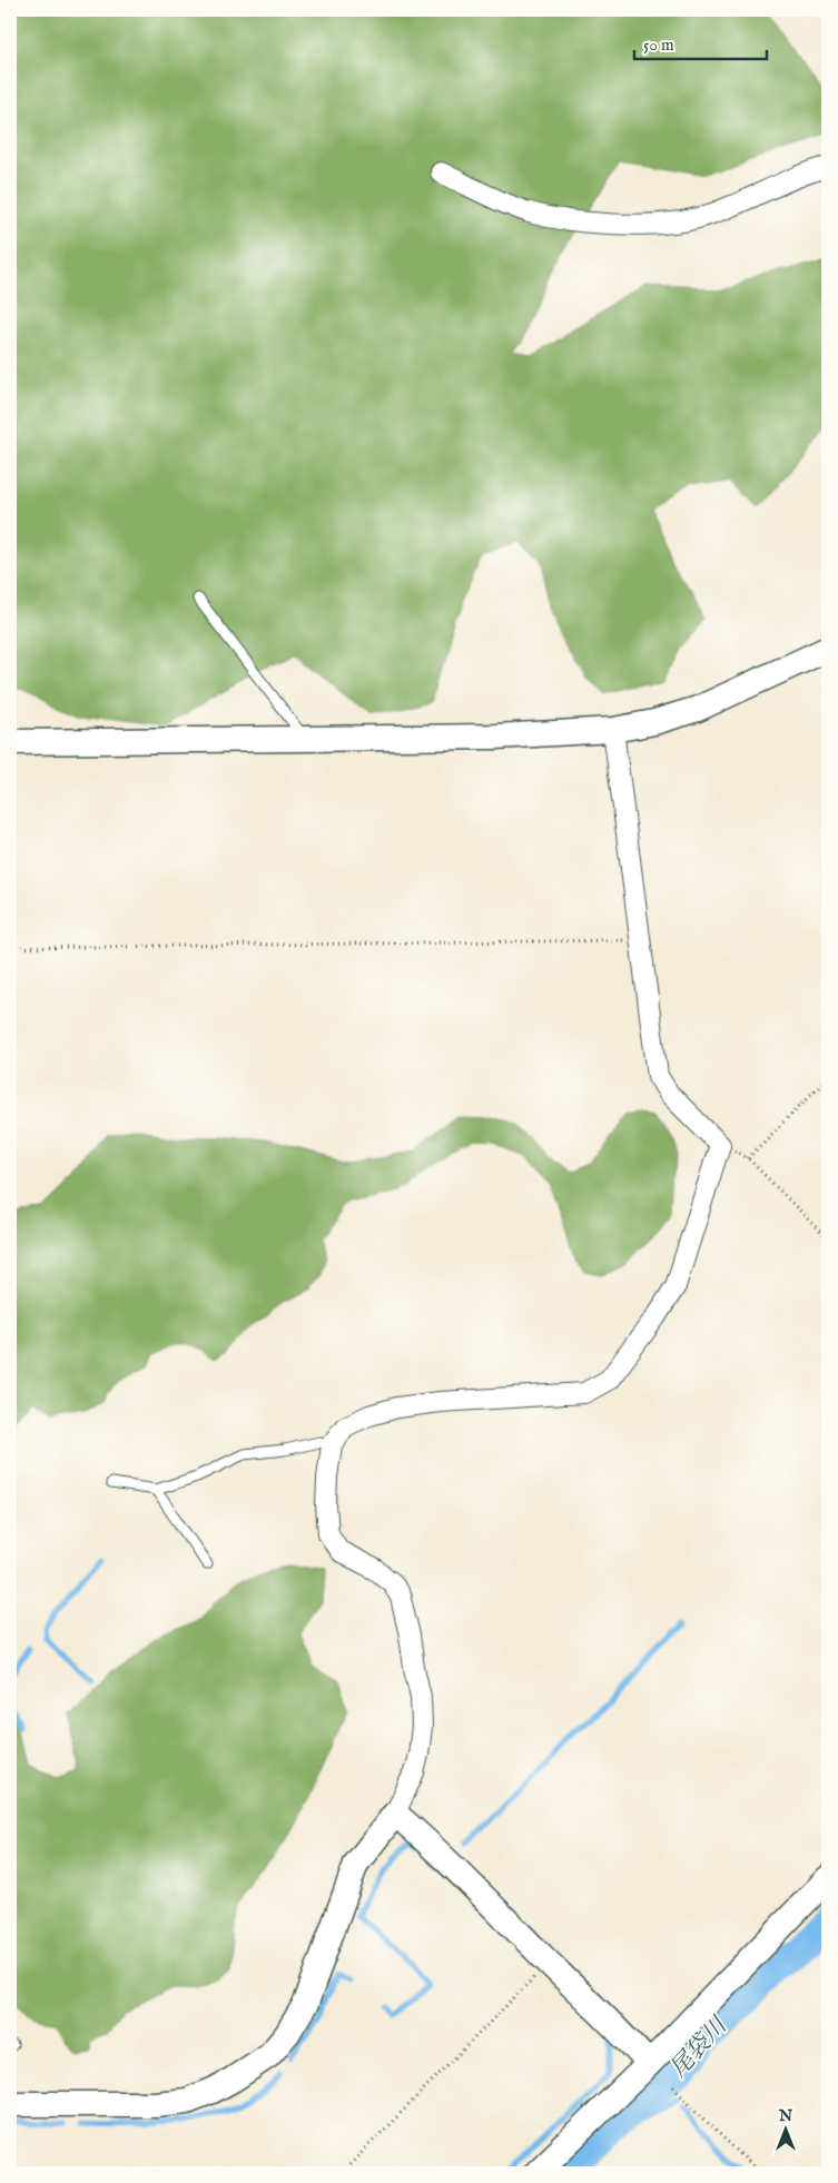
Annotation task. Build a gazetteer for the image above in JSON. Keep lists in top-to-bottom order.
{
  "water": ["尾袋川"],
  "scale_bar": "50 m",
  "north": "top"
}
